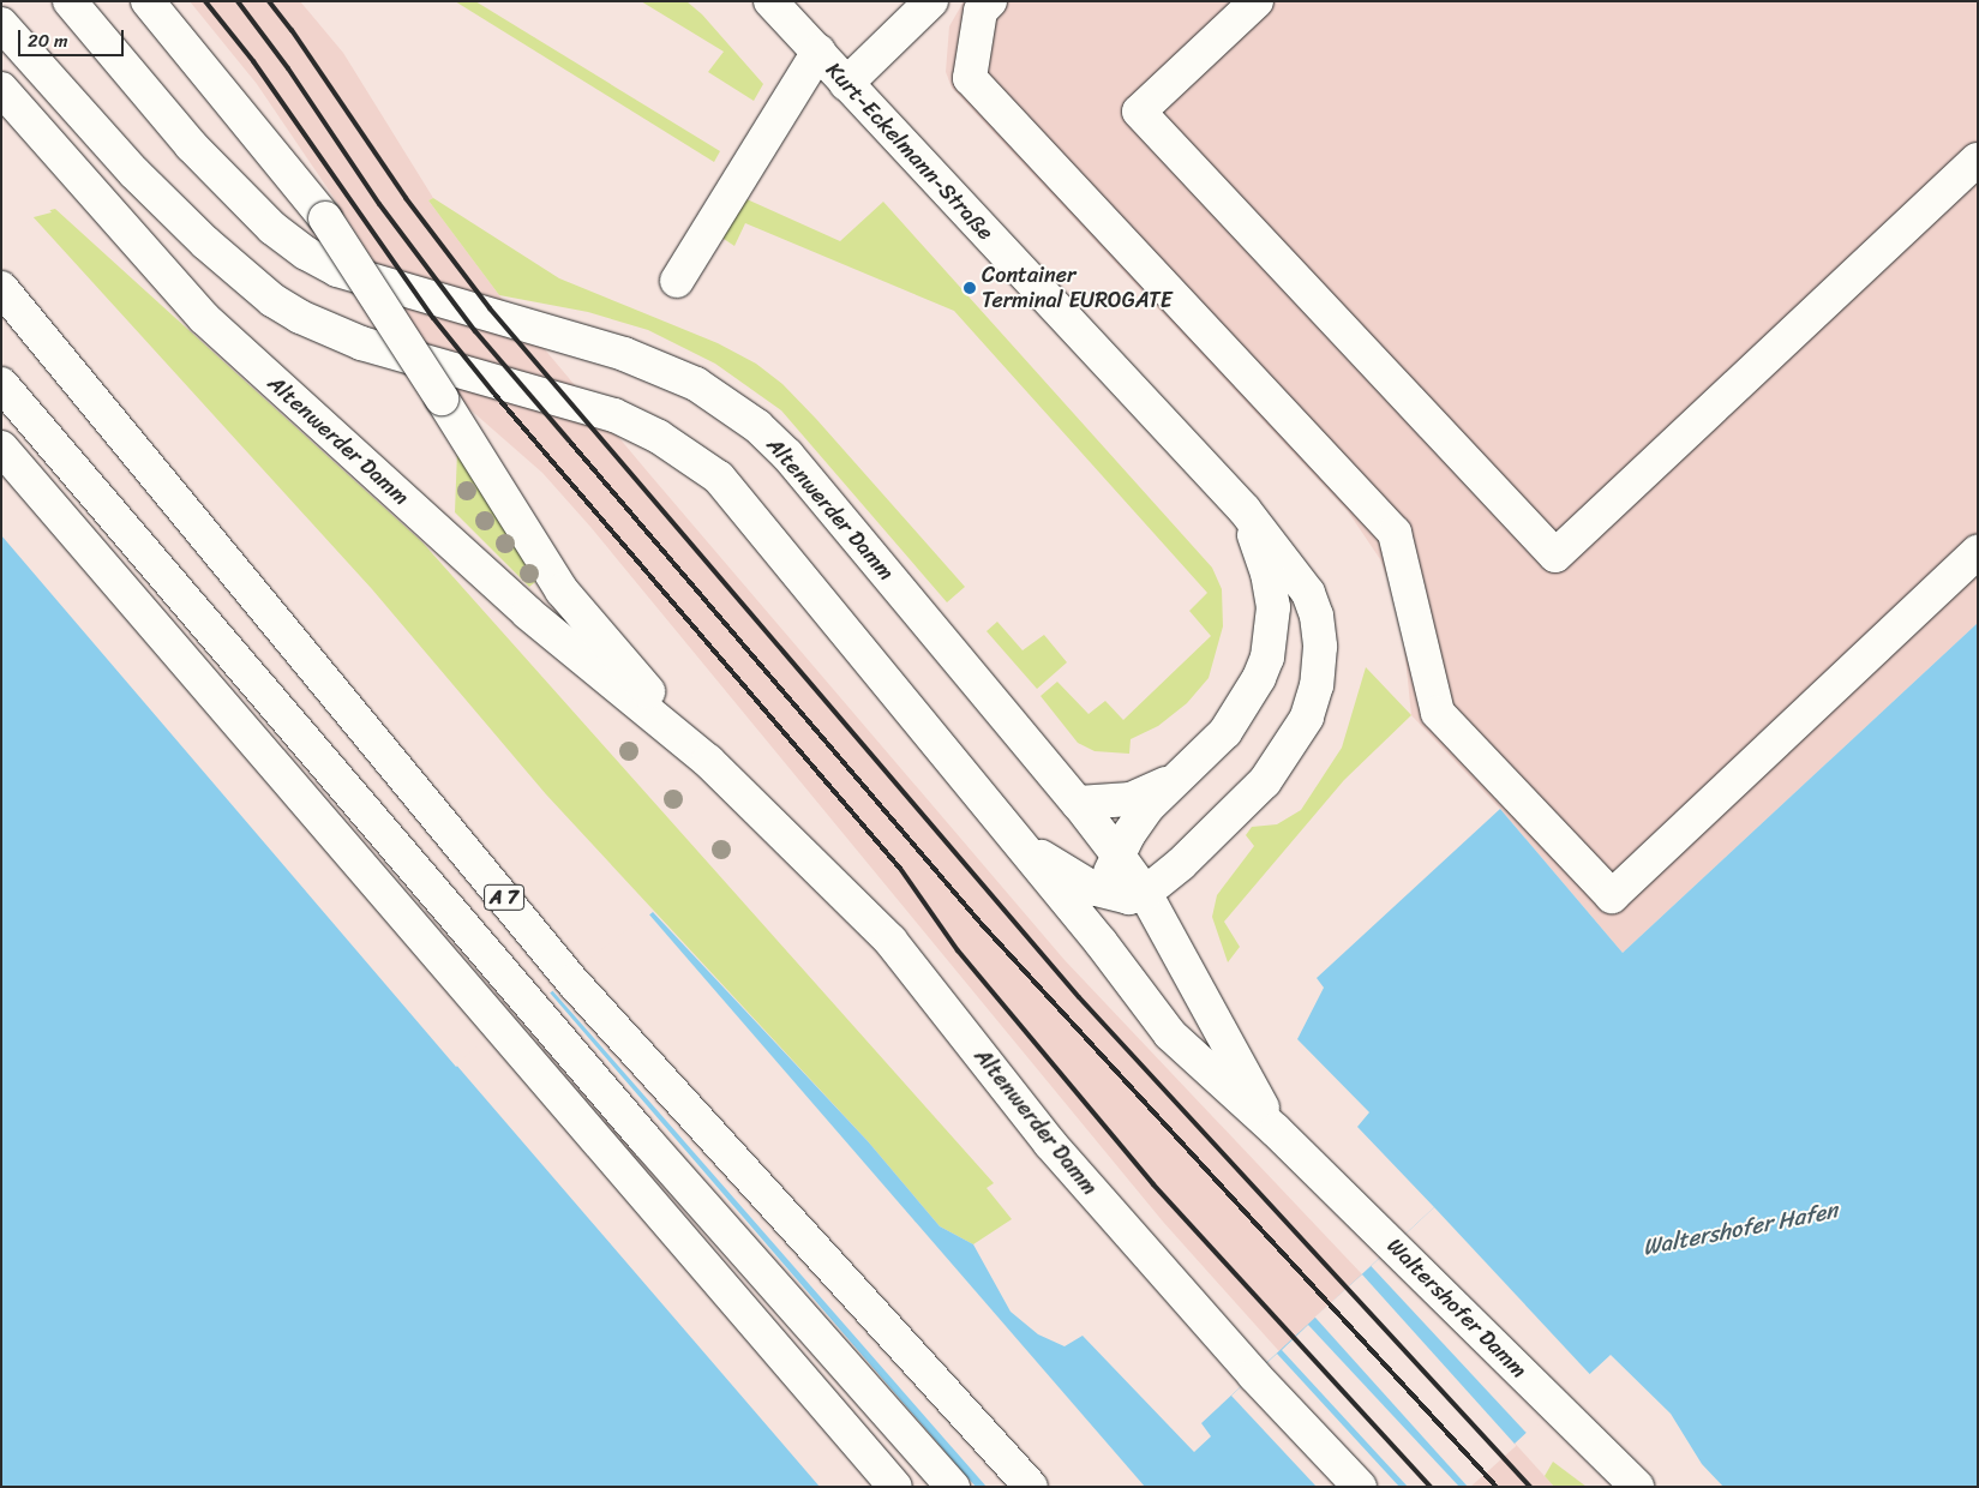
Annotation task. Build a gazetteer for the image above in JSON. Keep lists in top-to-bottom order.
{
  "streets": {
    "main road": [
      "Kurt-Eckelmann-Straße",
      "Altenwerder Damm",
      "A 7",
      "Waltershofer Damm"
    ]
  },
  "crossings": [
    ["Kurt-Eckelmann-Straße", "Altenwerder Damm"],
    ["Kurt-Eckelmann-Straße", "Waltershofer Damm"],
    ["Altenwerder Damm", "Waltershofer Damm"]
  ],
  "water": ["Waltershofer Hafen"],
  "places": ["Container Terminal EUROGATE"],
  "scale_bar": "20 m"
}
